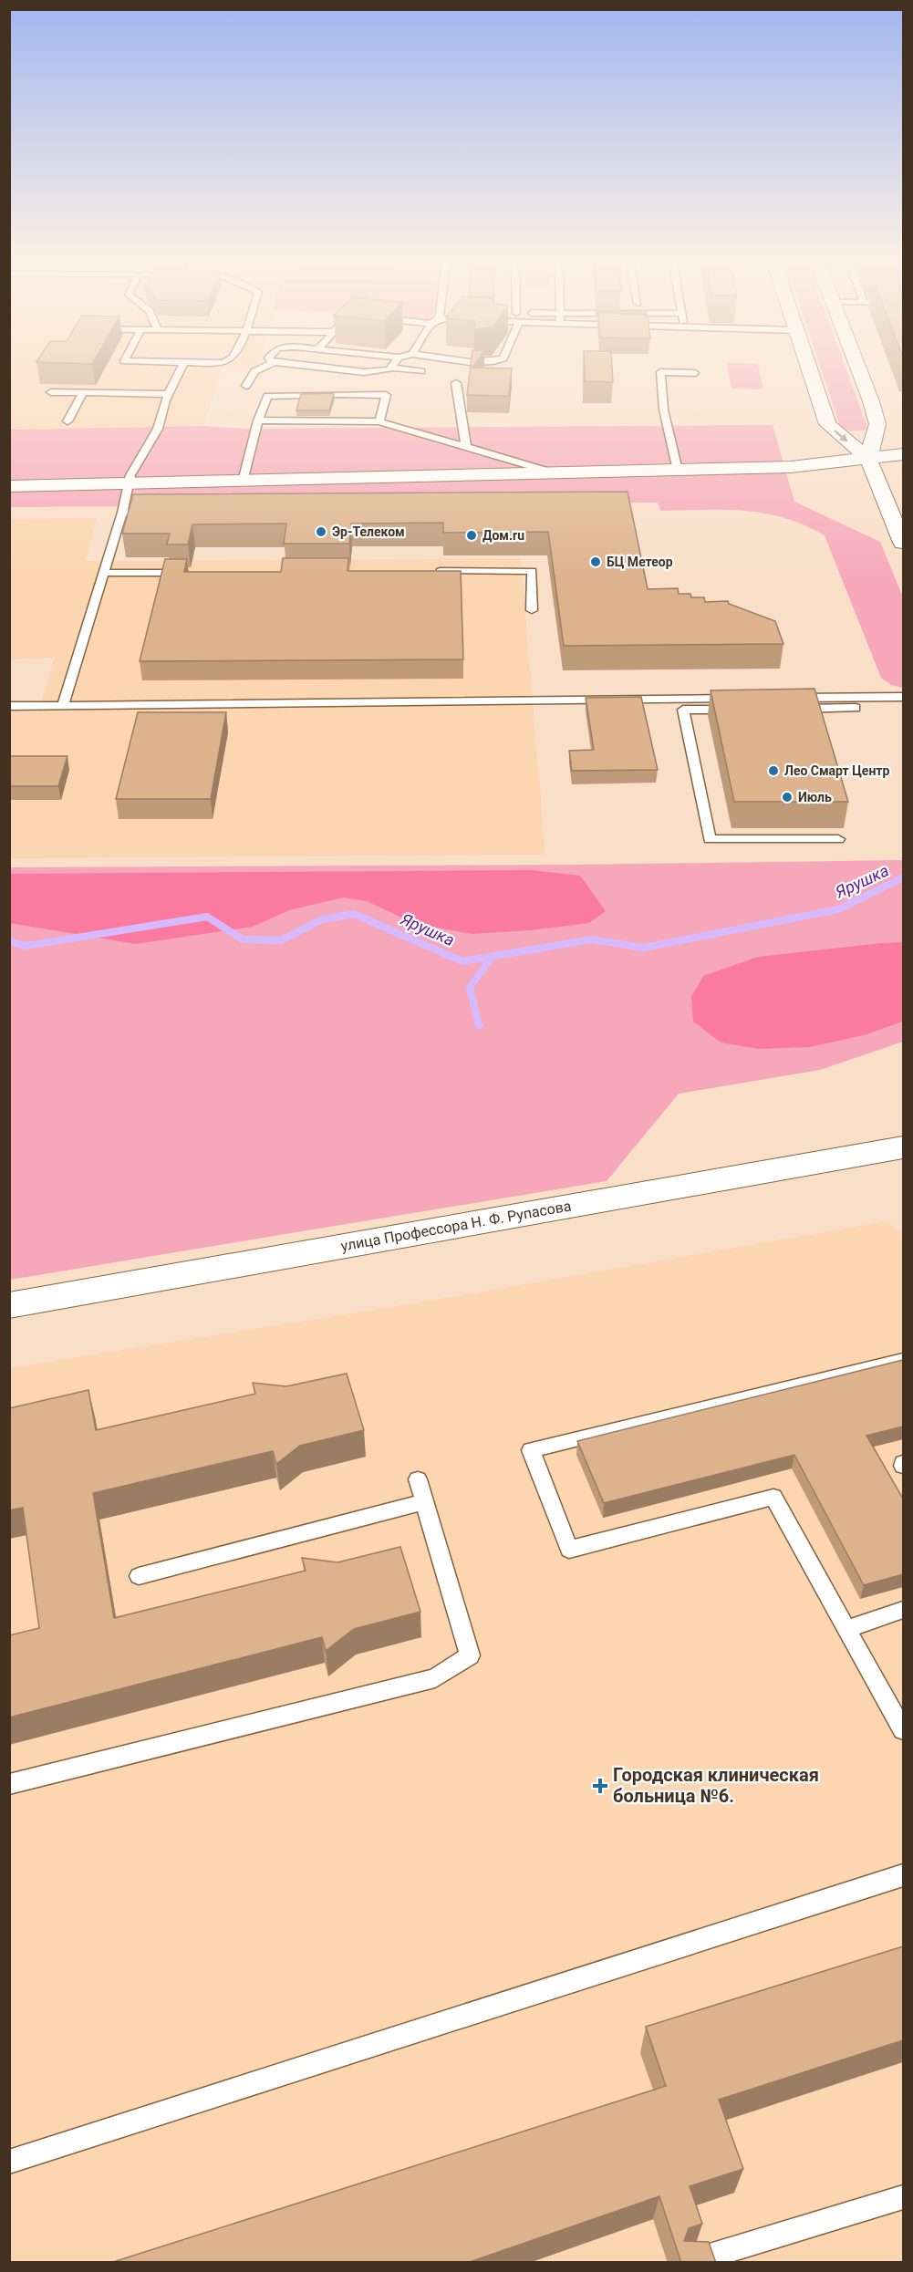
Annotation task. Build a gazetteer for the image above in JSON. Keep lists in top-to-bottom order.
{
  "streets": {
    "street": ["улица Профессора Н. Ф. Рупасова"]
  },
  "water": ["Ярушка"],
  "places": {
    "other": [
      "Эр-Телеком",
      "Дом.ru",
      "БЦ Метеор",
      "Лео Смарт Центр",
      "Июль"
    ],
    "health": ["Городская клиническая больница №6."]
  }
}
